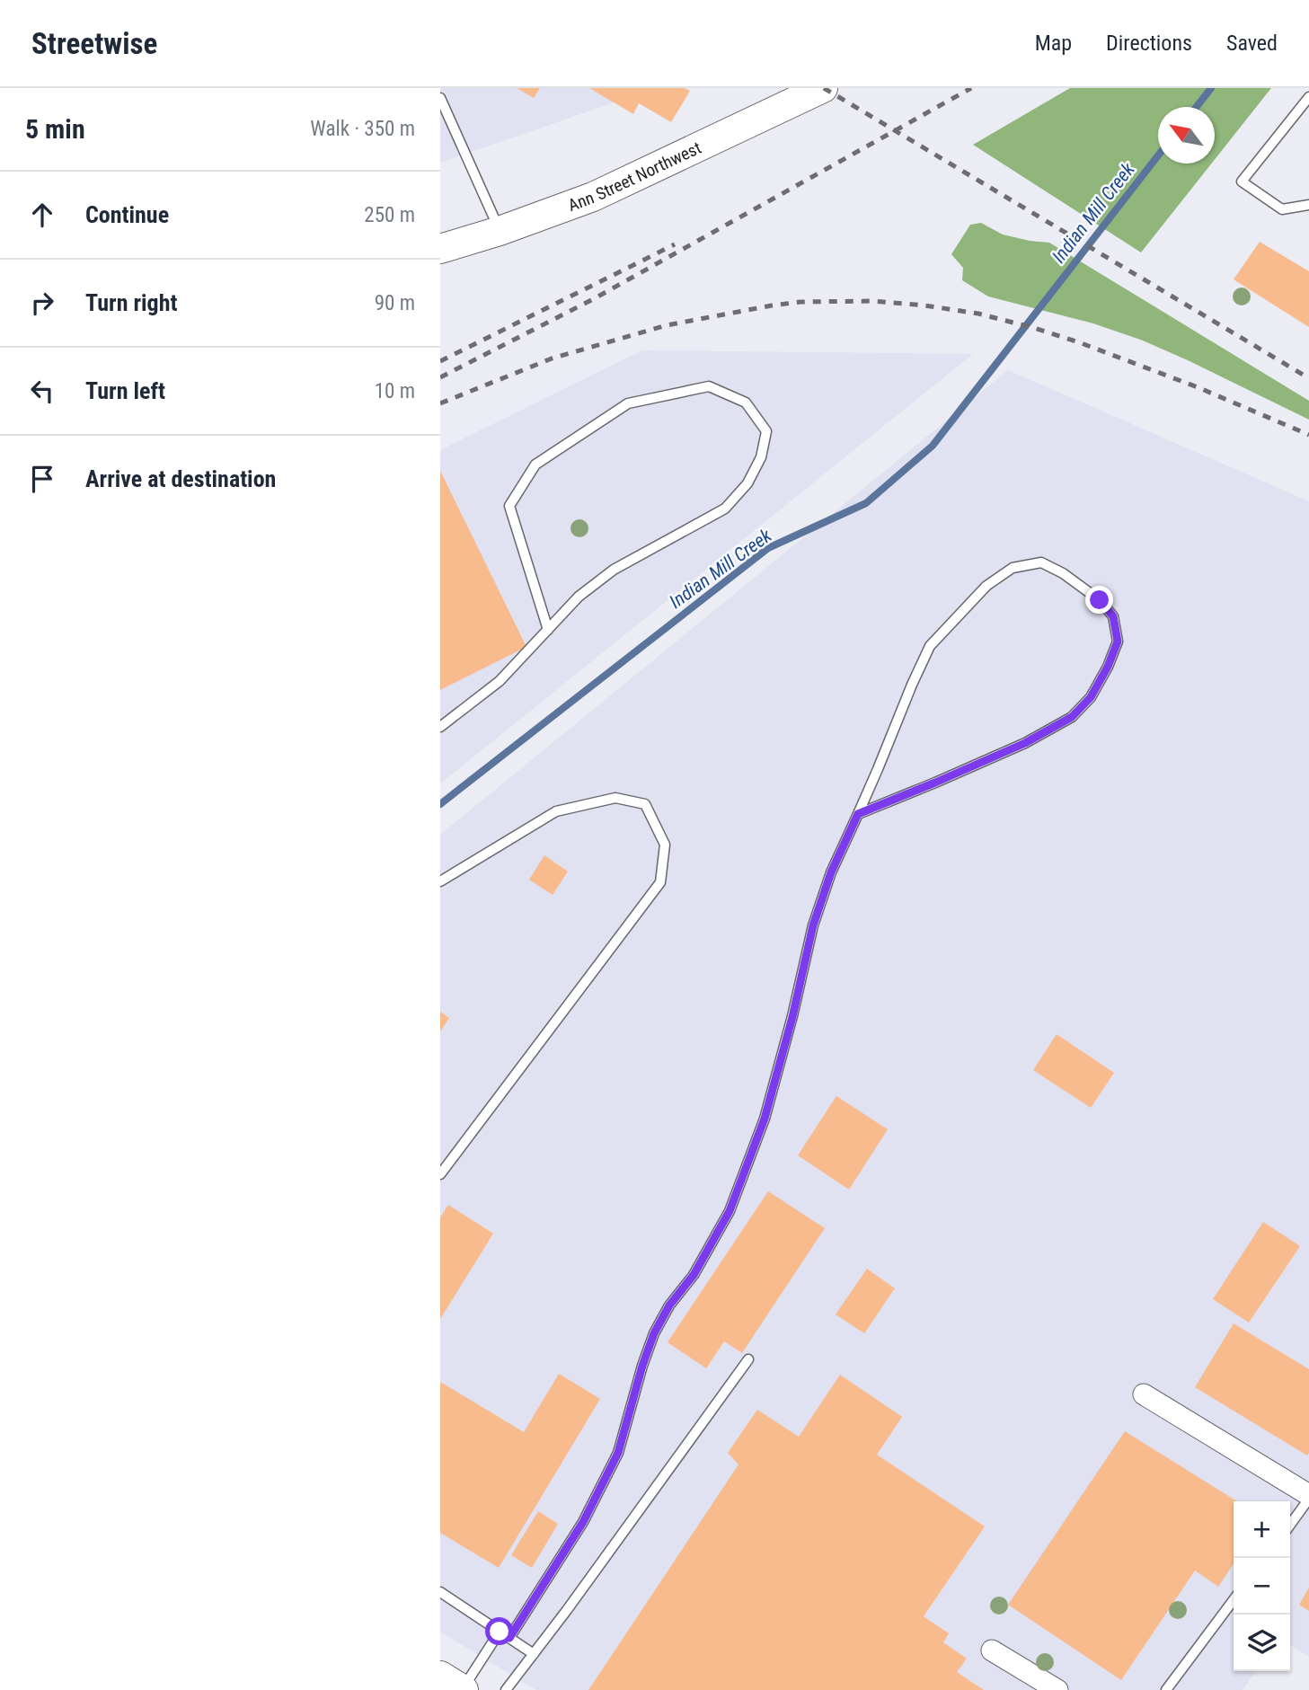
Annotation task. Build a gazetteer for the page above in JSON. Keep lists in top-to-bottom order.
{
  "streets": {
    "main road": ["Ann Street Northwest"]
  },
  "water": ["Indian Mill Creek"],
  "north": "top left",
  "page": {
    "header": "Streetwise",
    "nav": ["Map", "Directions", "Saved"],
    "heading": ["5 min", "Walk · 350 m"],
    "list": [
      ["Continue", "250 m"],
      ["Turn right", "90 m"],
      ["Turn left", "10 m"],
      "Arrive at destination"
    ],
    "map_buttons": ["+", "−"]
  }
}
